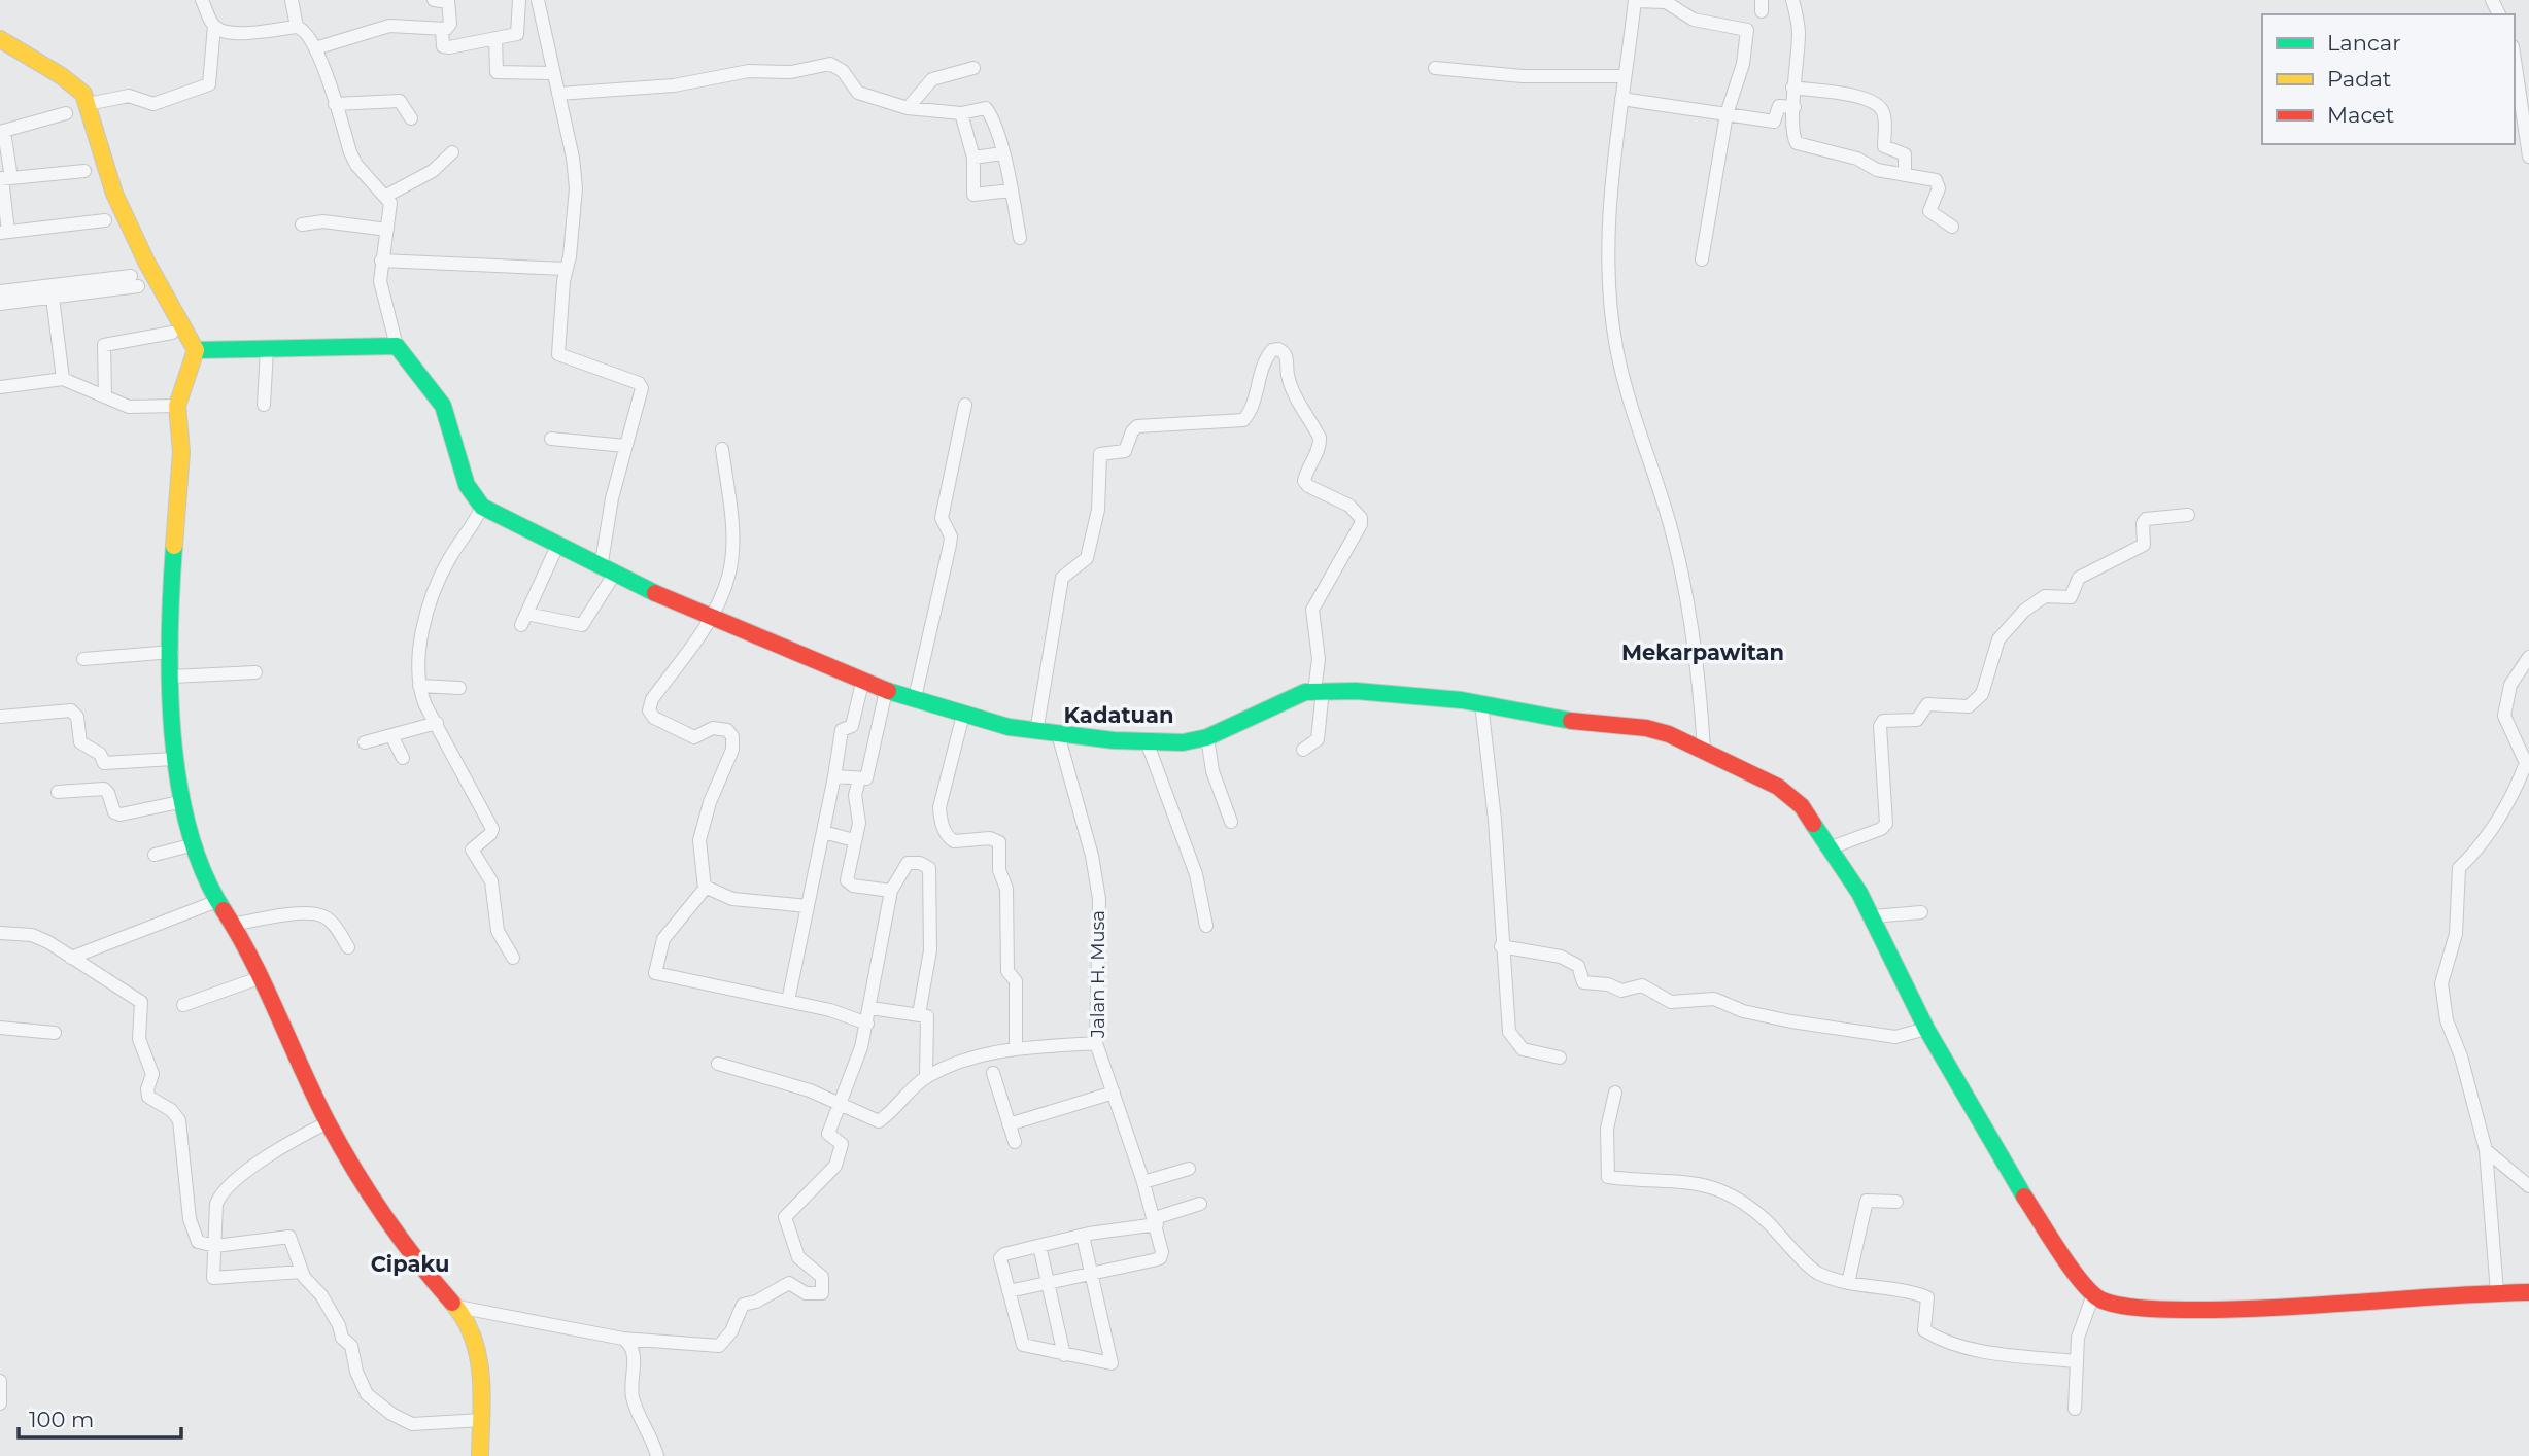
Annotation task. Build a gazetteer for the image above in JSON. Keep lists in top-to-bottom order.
{
  "streets": {
    "street": ["Jalan H. Musa"]
  },
  "districts": ["Mekarpawitan", "Kadatuan", "Cipaku"],
  "legend": ["Lancar", "Padat", "Macet"],
  "scale_bar": "100 m"
}
